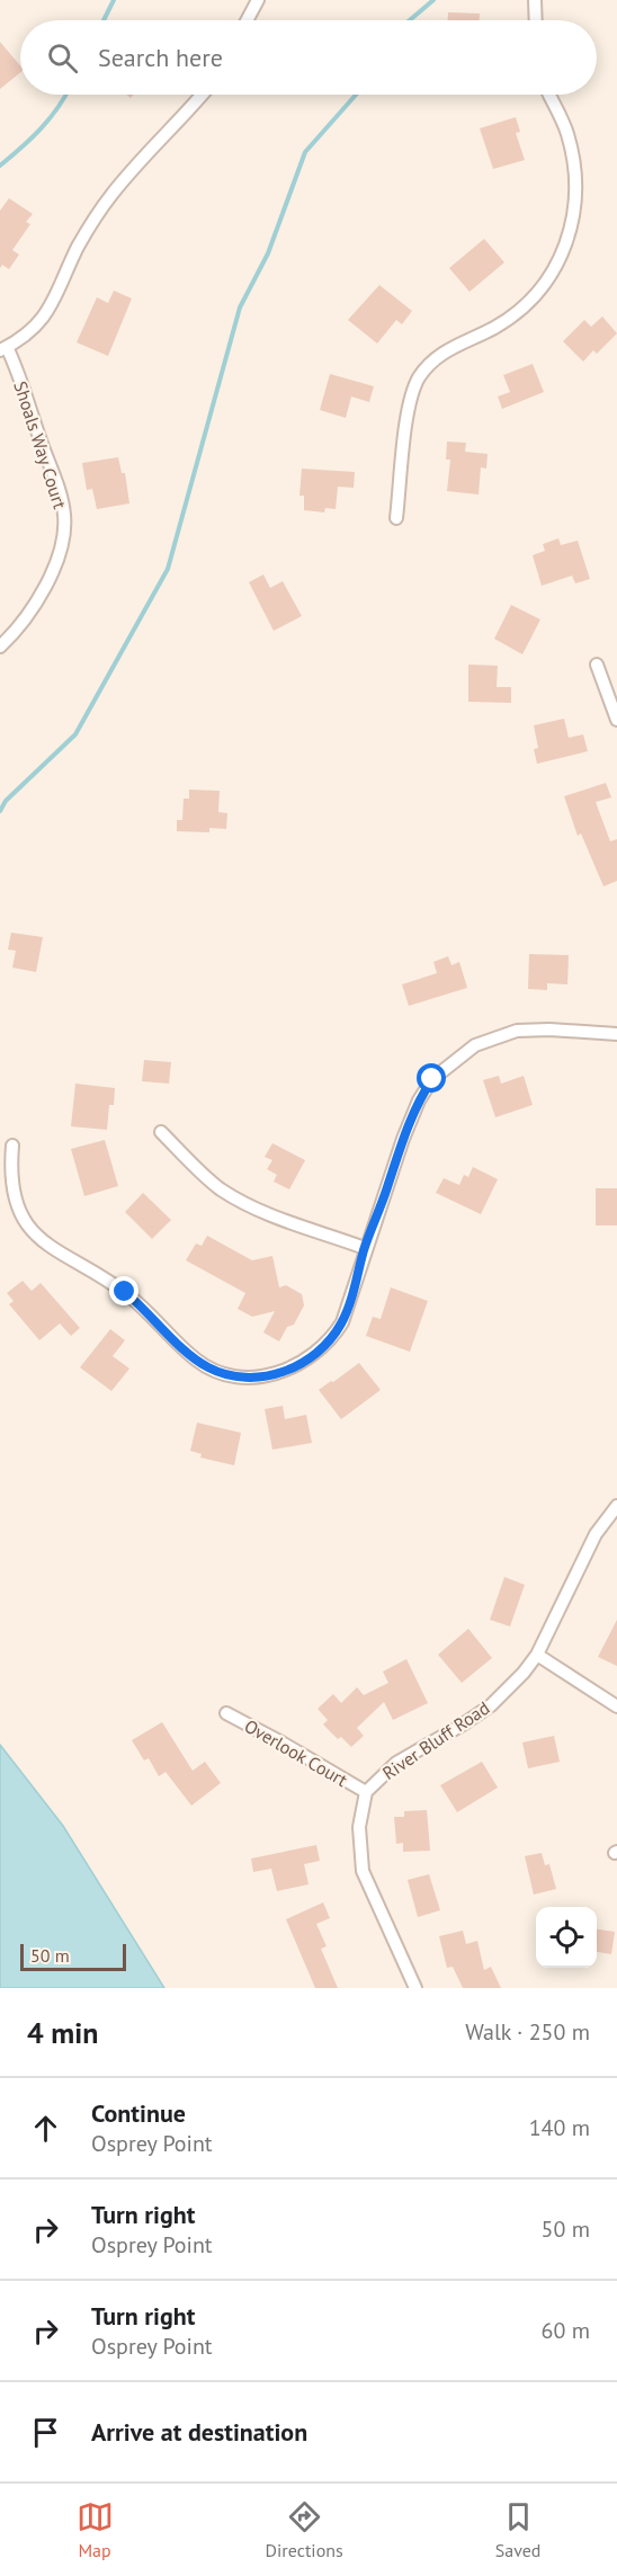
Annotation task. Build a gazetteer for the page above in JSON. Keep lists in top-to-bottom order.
{
  "streets": {
    "street": ["Shoals Way Court", "River Bluff Road", "Overlook Court"]
  },
  "crossings": [
    ["River Bluff Road", "Overlook Court"]
  ],
  "scale_bar": "50 m",
  "page": {
    "search": "Search here",
    "scale": "50 m",
    "heading": ["4 min", "Walk · 250 m"],
    "list": [
      ["Continue", "Osprey Point", "140 m"],
      ["Turn right", "Osprey Point", "50 m"],
      ["Turn right", "Osprey Point", "60 m"],
      "Arrive at destination"
    ],
    "nav": ["Map", "Directions", "Saved"]
  }
}
